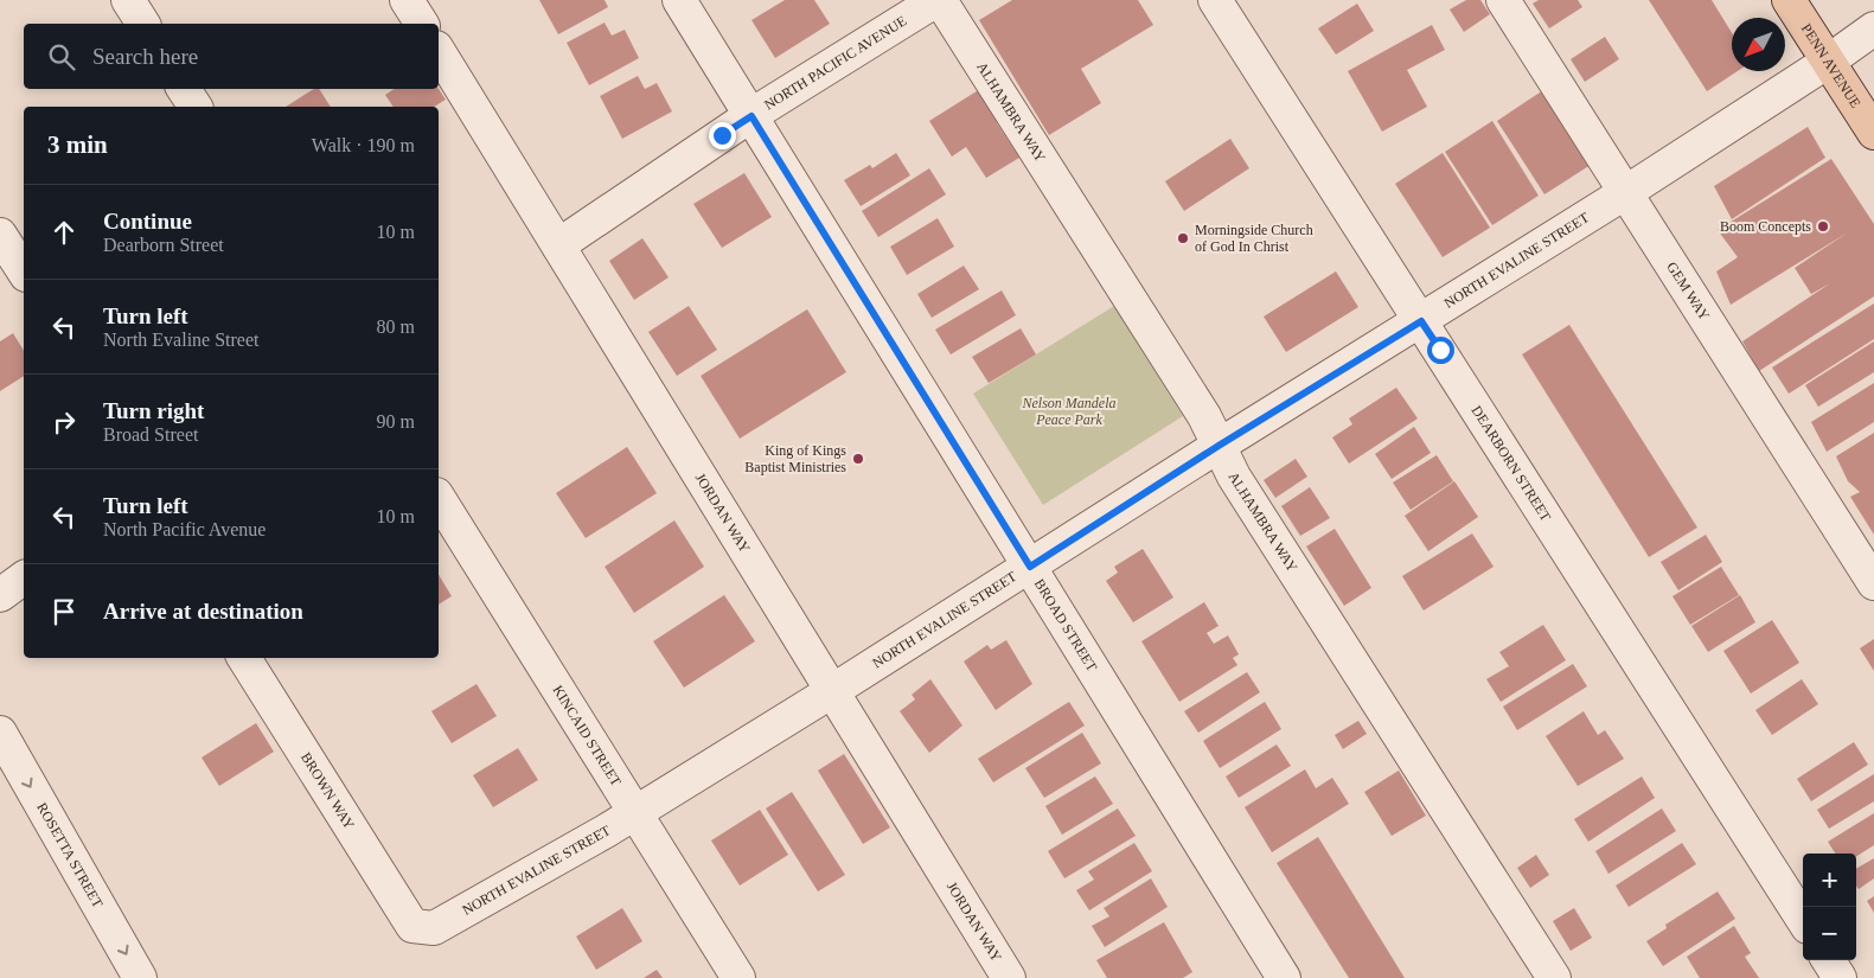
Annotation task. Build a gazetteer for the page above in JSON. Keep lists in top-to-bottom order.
{
  "streets": {
    "main road": ["PENN AVENUE"],
    "street": [
      "NORTH PACIFIC AVENUE",
      "ALHAMBRA WAY",
      "NORTH EVALINE STREET",
      "GEM WAY",
      "DEARBORN STREET",
      "JORDAN WAY",
      "BROAD STREET",
      "KINCAID STREET",
      "BROWN WAY",
      "ROSETTA STREET"
    ]
  },
  "crossings": [
    ["NORTH PACIFIC AVENUE", "ALHAMBRA WAY"],
    ["NORTH PACIFIC AVENUE", "JORDAN WAY"],
    ["NORTH PACIFIC AVENUE", "BROAD STREET"],
    ["PENN AVENUE", "NORTH EVALINE STREET"],
    ["ALHAMBRA WAY", "NORTH EVALINE STREET"],
    ["NORTH EVALINE STREET", "GEM WAY"],
    ["NORTH EVALINE STREET", "DEARBORN STREET"],
    ["NORTH EVALINE STREET", "JORDAN WAY"],
    ["NORTH EVALINE STREET", "BROAD STREET"],
    ["NORTH EVALINE STREET", "KINCAID STREET"],
    ["NORTH EVALINE STREET", "BROWN WAY"]
  ],
  "one_way": ["ROSETTA STREET"],
  "parks": ["Nelson Mandela Peace Park"],
  "places": ["Boom Concepts", "Morningside Church of God In Christ", "King of Kings Baptist Ministries"],
  "north": "bottom left",
  "page": {
    "search": "Search here",
    "heading": ["3 min", "Walk · 190 m"],
    "list": [
      ["Continue", "Dearborn Street", "10 m"],
      ["Turn left", "North Evaline Street", "80 m"],
      ["Turn right", "Broad Street", "90 m"],
      ["Turn left", "North Pacific Avenue", "10 m"],
      "Arrive at destination"
    ],
    "map_buttons": ["+", "−"]
  }
}
